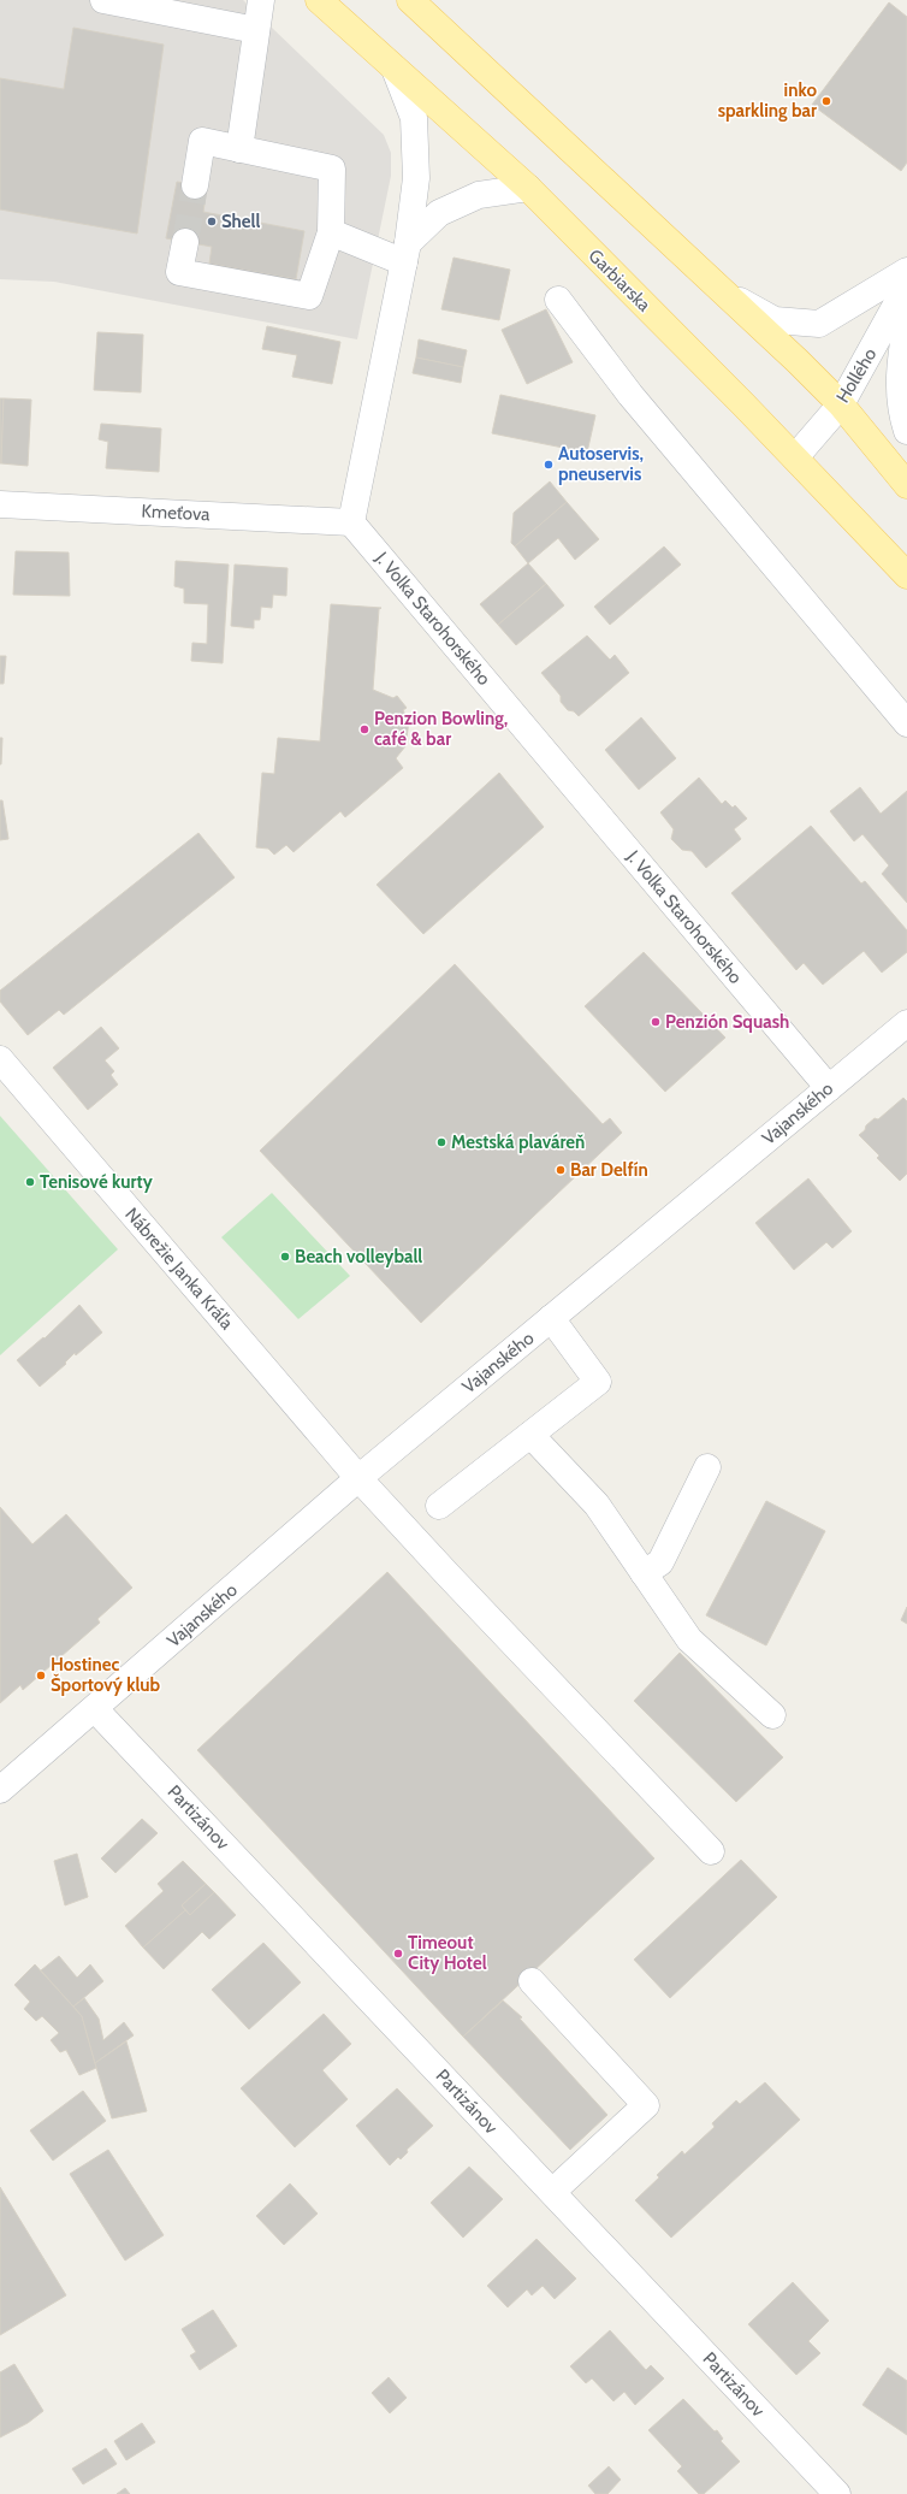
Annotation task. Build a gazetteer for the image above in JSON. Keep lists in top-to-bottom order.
{
  "streets": {
    "main road": ["Garbiarska"],
    "street": [
      "Hollého",
      "Kmeťova",
      "J. Volka Starohorského",
      "Vajanského",
      "Nábrežie Janka Kráľa",
      "Partizánov"
    ]
  },
  "crossings": [
    ["Garbiarska", "Hollého"],
    ["Kmeťova", "J. Volka Starohorského"],
    ["J. Volka Starohorského", "Vajanského"],
    ["Vajanského", "Nábrežie Janka Kráľa"],
    ["Vajanského", "Partizánov"]
  ],
  "places": [
    "inko sparkling bar",
    "Shell",
    "Autoservis, pneuservis",
    "Penzion Bowling, café & bar",
    "Penzión Squash",
    "Mestská plaváreň",
    "Bar Delfín",
    "Tenisové kurty",
    "Beach volleyball",
    "Hostinec Športový klub",
    "Timeout City Hotel"
  ]
}
